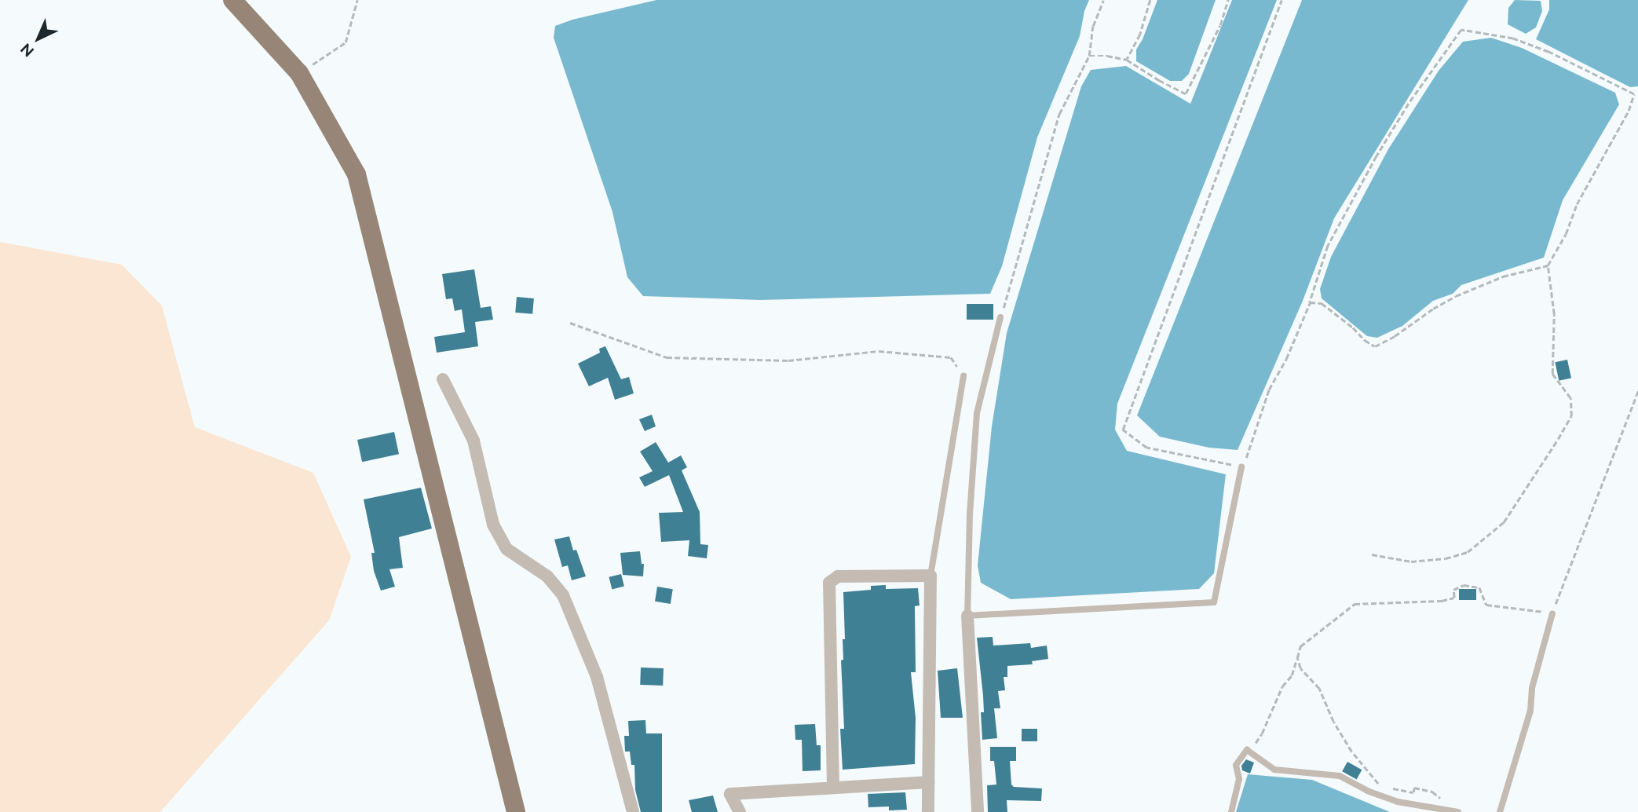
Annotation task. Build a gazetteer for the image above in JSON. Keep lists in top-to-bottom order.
{
  "north": "bottom left"
}
